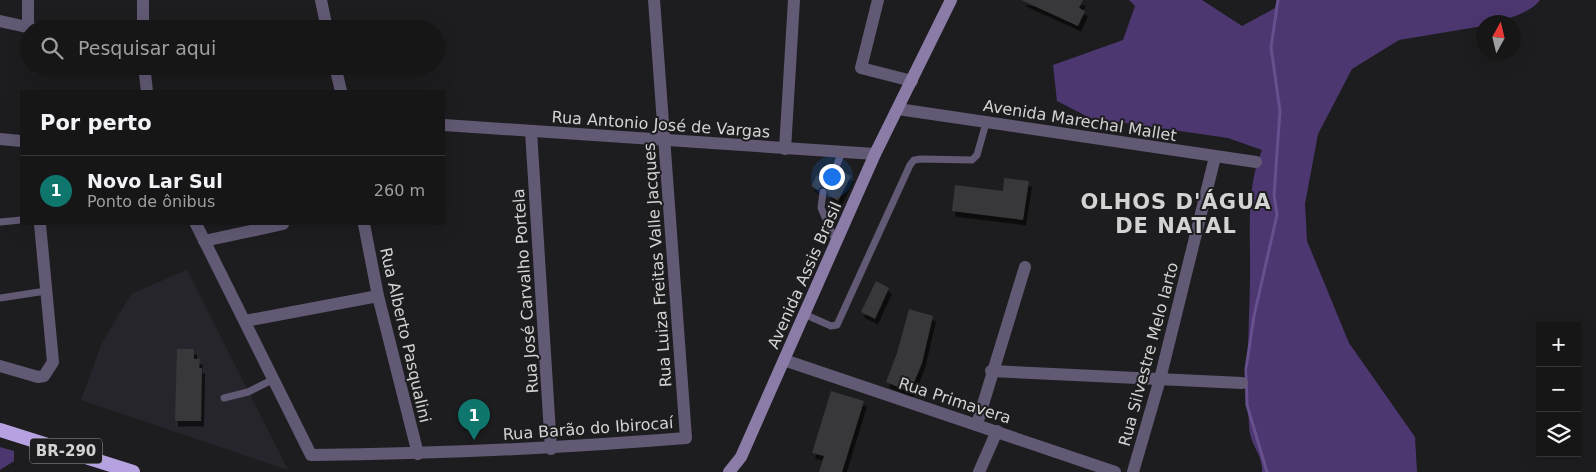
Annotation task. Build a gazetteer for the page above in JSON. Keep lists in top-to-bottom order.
{
  "streets": {
    "highway": ["BR-290"],
    "main road": ["Avenida Assis Brasil"],
    "street": [
      "Avenida Marechal Mallet",
      "Rua Antonio José de Vargas",
      "Rua Luiza Freitas Valle Jacques",
      "Rua José Carvalho Portela",
      "Rua Alberto Pasqualini",
      "Rua Silvestre Melo Iarto",
      "Rua Primavera",
      "Rua Barão do Ibirocaí"
    ]
  },
  "crossings": [
    ["Avenida Marechal Mallet", "Avenida Assis Brasil"],
    ["Avenida Marechal Mallet", "Rua Silvestre Melo Iarto"],
    ["Rua Antonio José de Vargas", "Rua Luiza Freitas Valle Jacques"],
    ["Rua Antonio José de Vargas", "Avenida Assis Brasil"],
    ["Rua Antonio José de Vargas", "Rua José Carvalho Portela"],
    ["Rua Luiza Freitas Valle Jacques", "Rua Barão do Ibirocaí"],
    ["Avenida Assis Brasil", "Rua Primavera"],
    ["Rua José Carvalho Portela", "Rua Barão do Ibirocaí"],
    ["Rua Alberto Pasqualini", "Rua Barão do Ibirocaí"]
  ],
  "districts": ["OLHOS D'ÁGUA DE NATAL"],
  "north": "top",
  "page": {
    "search": "Pesquisar aqui",
    "heading": "Por perto",
    "list": [
      {
        "mark": "1",
        "name": "Novo Lar Sul",
        "note": "Ponto de ônibus",
        "value": "260 m"
      }
    ],
    "map_buttons": ["+", "−"],
    "pins": "1"
  }
}
